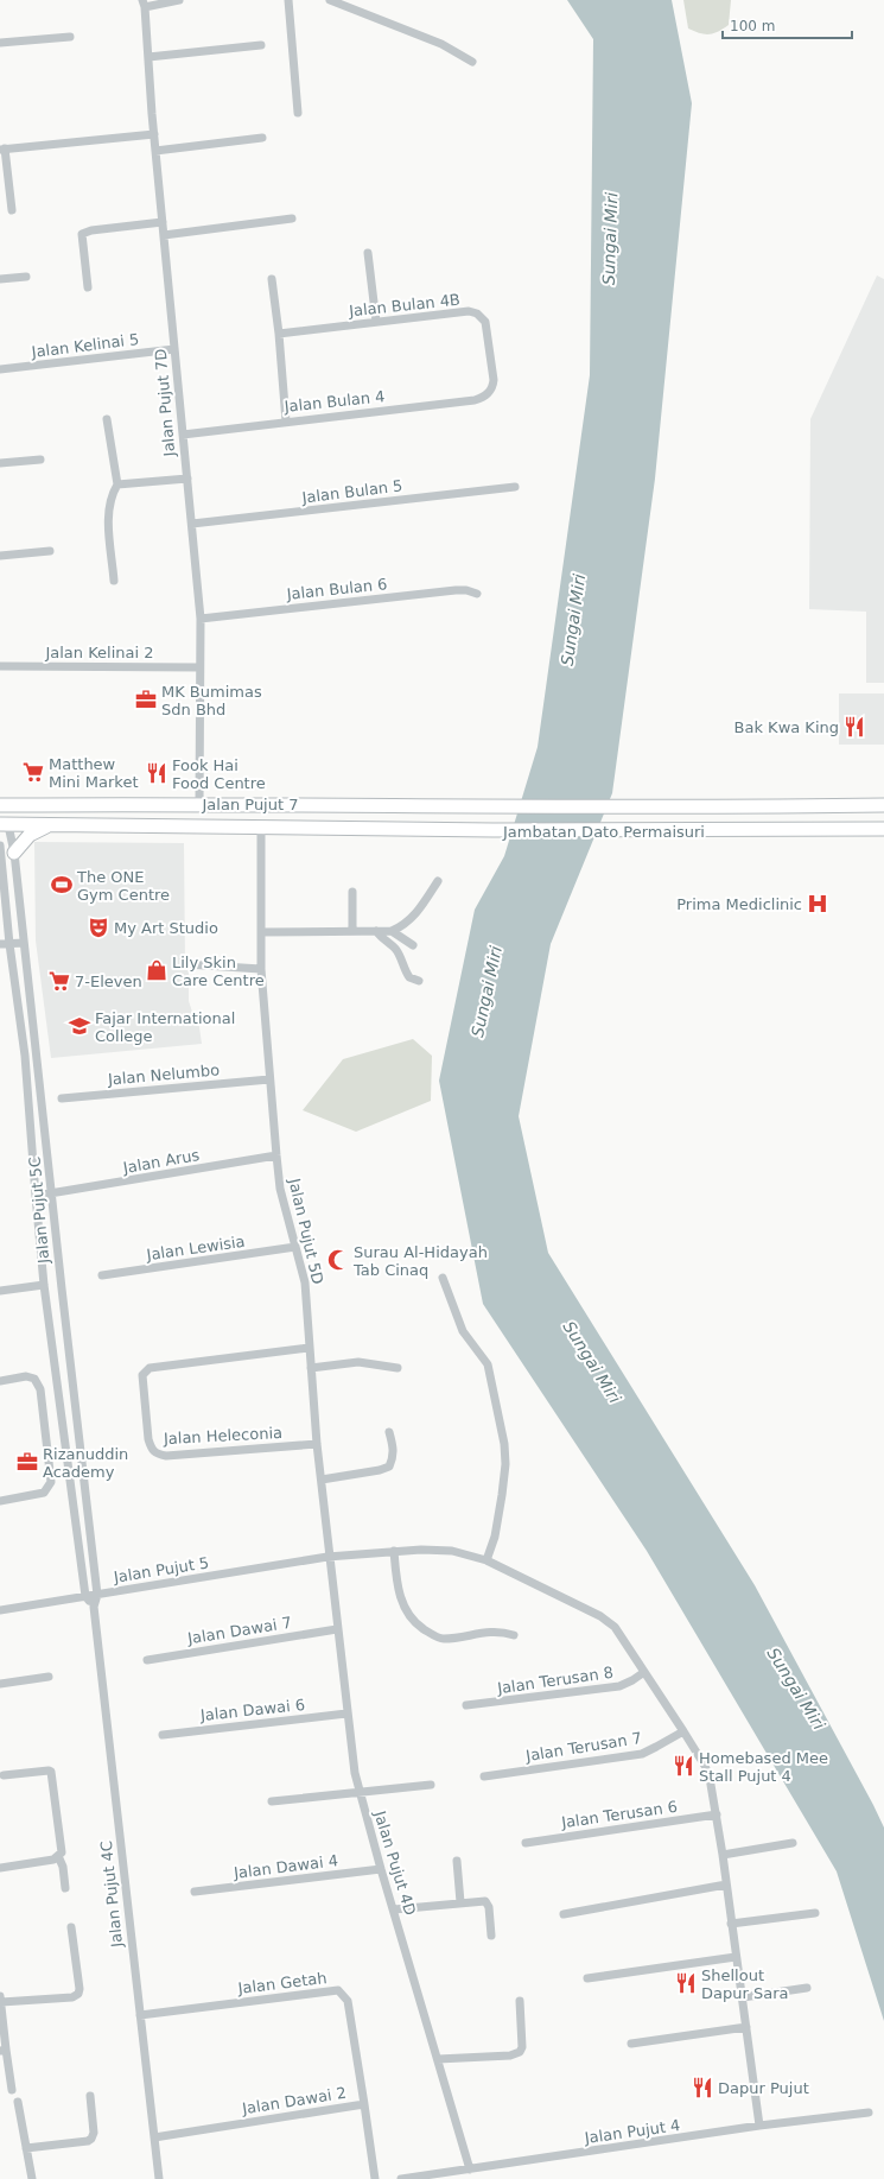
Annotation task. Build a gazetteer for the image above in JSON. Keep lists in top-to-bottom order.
{
  "streets": {
    "main road": ["Jalan Pujut 7", "Jambatan Dato Permaisuri"],
    "street": [
      "Jalan Bulan 4B",
      "Jalan Kelinai 5",
      "Jalan Bulan 4",
      "Jalan Pujut 7D",
      "Jalan Bulan 5",
      "Jalan Bulan 6",
      "Jalan Kelinai 2",
      "Jalan Nelumbo",
      "Jalan Arus",
      "Jalan Pujut 5C",
      "Jalan Pujut 5D",
      "Jalan Lewisia",
      "Jalan Heleconia",
      "Jalan Pujut 5",
      "Jalan Dawai 7",
      "Jalan Terusan 8",
      "Jalan Dawai 6",
      "Jalan Terusan 7",
      "Jalan Terusan 6",
      "Jalan Pujut 4D",
      "Jalan Dawai 4",
      "Jalan Pujut 4C",
      "Jalan Getah",
      "Jalan Dawai 2",
      "Jalan Pujut 4"
    ]
  },
  "crossings": [
    ["Jalan Bulan 4B", "Jalan Bulan 4"],
    ["Jalan Kelinai 5", "Jalan Pujut 7D"],
    ["Jalan Bulan 4", "Jalan Pujut 7D"],
    ["Jalan Pujut 7D", "Jalan Bulan 5"],
    ["Jalan Pujut 7D", "Jalan Bulan 6"],
    ["Jalan Pujut 7D", "Jalan Kelinai 2"],
    ["Jalan Pujut 7D", "Jalan Pujut 7"],
    ["Jalan Pujut 7", "Jambatan Dato Permaisuri"],
    ["Jalan Pujut 7", "Jalan Pujut 5C"],
    ["Jalan Pujut 7", "Jalan Pujut 5D"],
    ["Jalan Nelumbo", "Jalan Pujut 5D"],
    ["Jalan Arus", "Jalan Pujut 5C"],
    ["Jalan Arus", "Jalan Pujut 5D"],
    ["Jalan Pujut 5C", "Jalan Pujut 5"],
    ["Jalan Pujut 5D", "Jalan Lewisia"],
    ["Jalan Pujut 5D", "Jalan Heleconia"],
    ["Jalan Pujut 5D", "Jalan Pujut 5"],
    ["Jalan Pujut 5D", "Jalan Pujut 4D"],
    ["Jalan Pujut 5", "Jalan Terusan 8"],
    ["Jalan Pujut 5", "Jalan Terusan 7"],
    ["Jalan Pujut 5", "Jalan Terusan 6"],
    ["Jalan Pujut 5", "Jalan Pujut 4D"],
    ["Jalan Pujut 5", "Jalan Pujut 4"],
    ["Jalan Dawai 7", "Jalan Pujut 4D"],
    ["Jalan Dawai 6", "Jalan Pujut 4D"],
    ["Jalan Pujut 4D", "Jalan Dawai 4"],
    ["Jalan Pujut 4D", "Jalan Pujut 4"],
    ["Jalan Pujut 4C", "Jalan Getah"],
    ["Jalan Pujut 4C", "Jalan Dawai 2"],
    ["Jalan Getah", "Jalan Dawai 2"]
  ],
  "water": ["Sungai Miri"],
  "places": {
    "office": ["MK Bumimas Sdn Bhd", "Rizanuddin Academy"],
    "restaurant": [
      "Bak Kwa King",
      "Fook Hai Food Centre",
      "Homebased Mee Stall Pujut 4",
      "Shellout Dapur Sara",
      "Dapur Pujut"
    ],
    "supermarket": ["Matthew Mini Market", "7-Eleven"],
    "sports": ["The ONE Gym Centre"],
    "hospital": ["Prima Mediclinic"],
    "theatre": ["My Art Studio"],
    "shop": ["Lily Skin Care Centre"],
    "school or university": ["Fajar International College"],
    "mosque": ["Surau Al-Hidayah Tab Cinaq"]
  },
  "scale_bar": "100 m"
}
